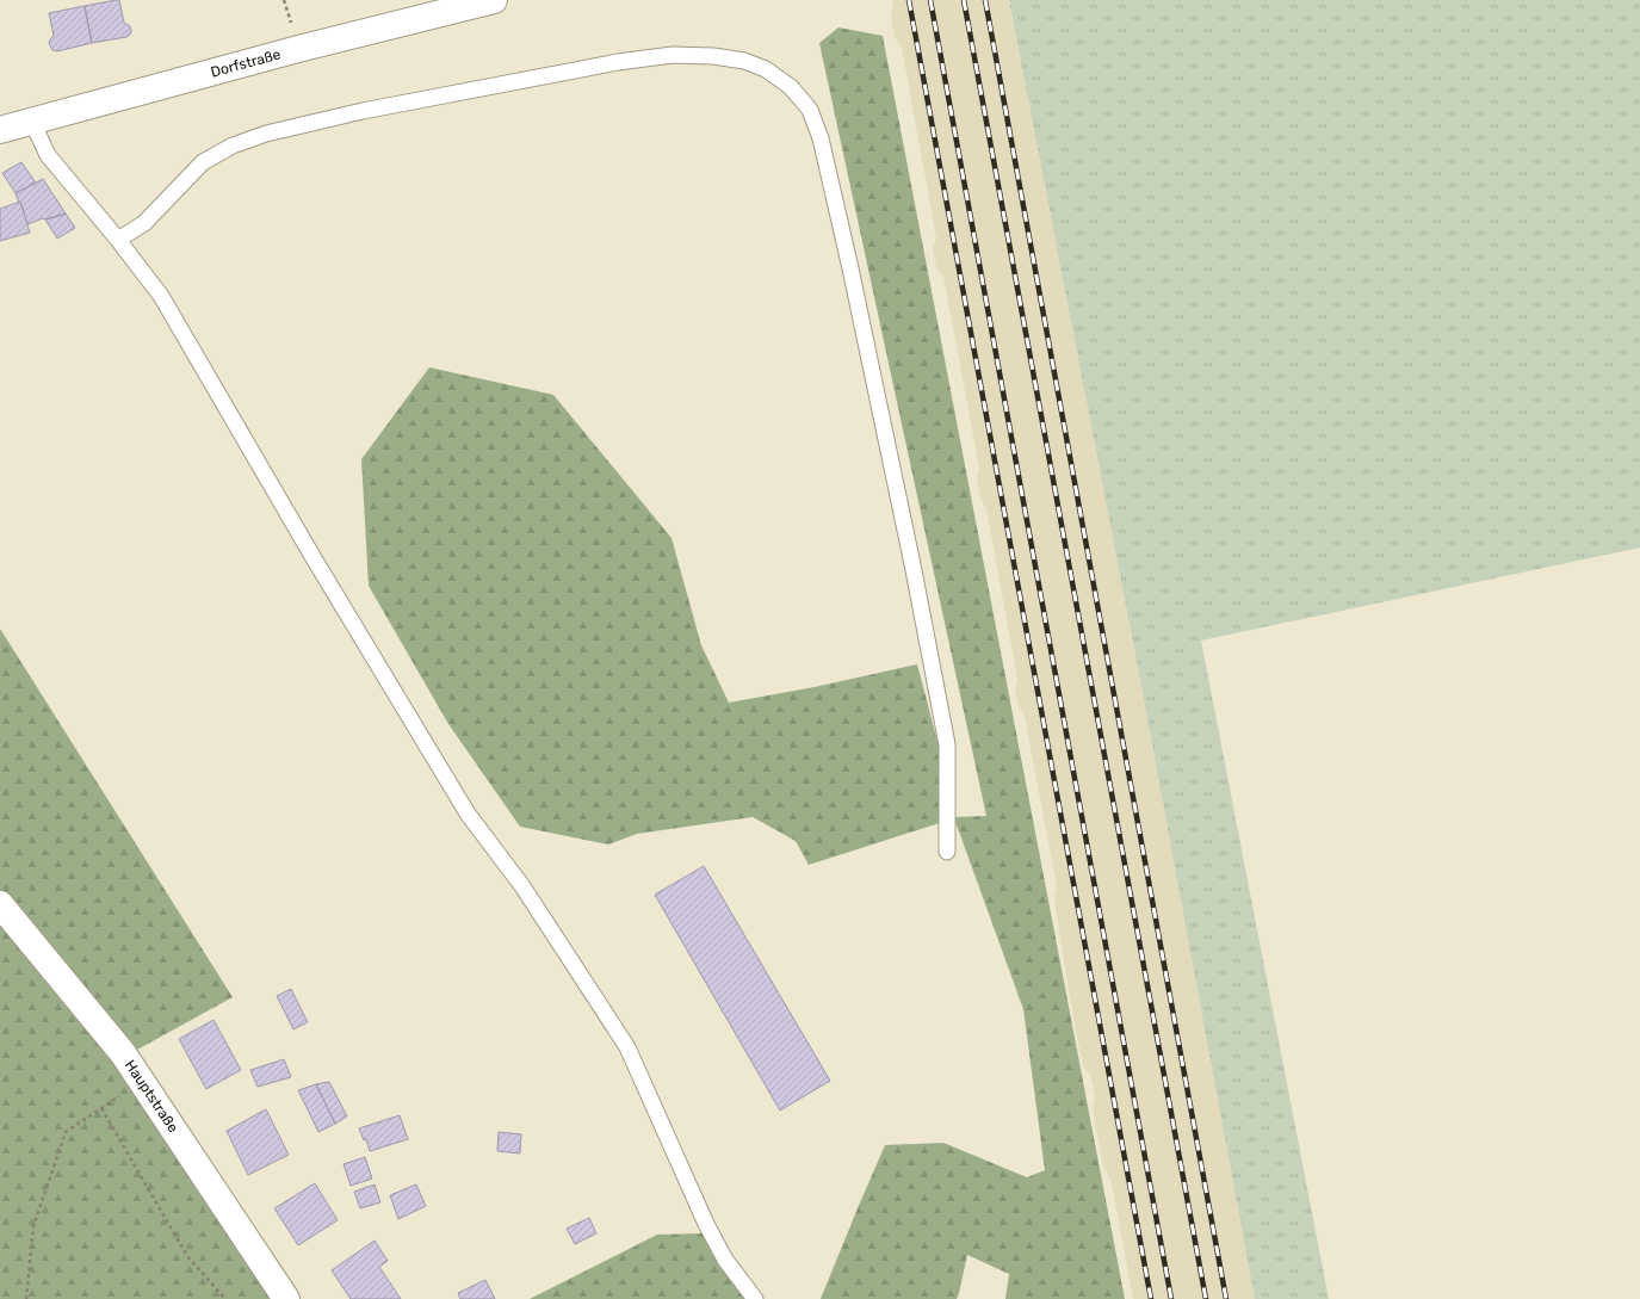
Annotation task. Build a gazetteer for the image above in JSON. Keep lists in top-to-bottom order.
{
  "streets": {
    "street": ["Dorfstraße", "Hauptstraße"]
  }
}
